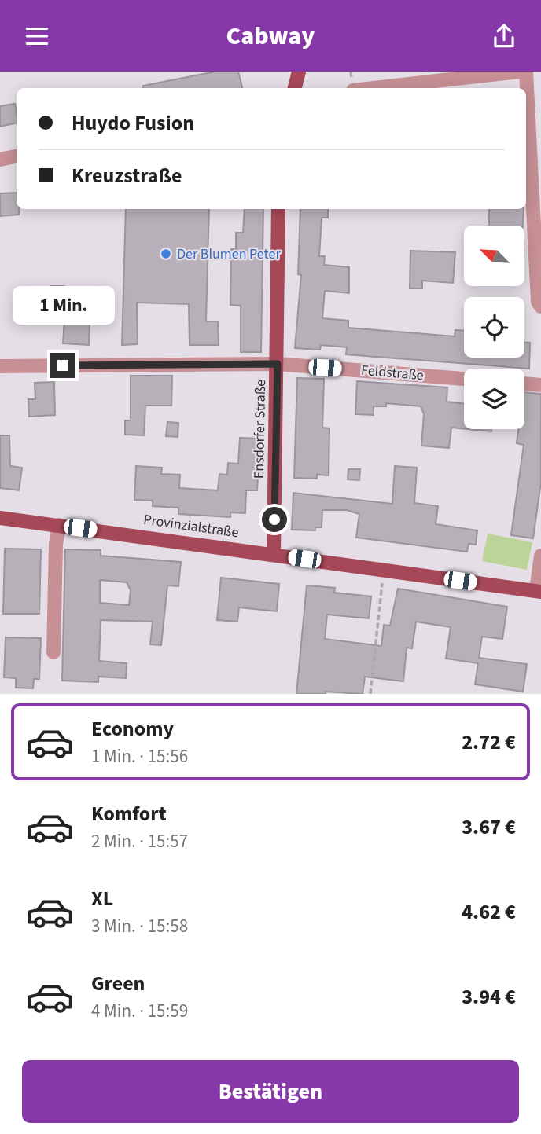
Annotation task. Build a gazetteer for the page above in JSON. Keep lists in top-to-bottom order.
{
  "streets": {
    "main road": ["Ensdorfer Straße", "Provinzialstraße"],
    "street": ["Feldstraße"]
  },
  "crossings": [
    ["Feldstraße", "Ensdorfer Straße"],
    ["Ensdorfer Straße", "Provinzialstraße"]
  ],
  "places": ["Der Blumen Peter"],
  "north": "top left",
  "page": {
    "header": "Cabway",
    "banner": ["Huydo Fusion", "Kreuzstraße"],
    "bubble": "1 Min.",
    "list": [
      {
        "name": "Economy",
        "note": "1 Min. · 15:56",
        "value": "2.72 €"
      },
      {
        "name": "Komfort",
        "note": "2 Min. · 15:57",
        "value": "3.67 €"
      },
      {
        "name": "XL",
        "note": "3 Min. · 15:58",
        "value": "4.62 €"
      },
      {
        "name": "Green",
        "note": "4 Min. · 15:59",
        "value": "3.94 €"
      }
    ],
    "buttons": "Bestätigen"
  }
}
